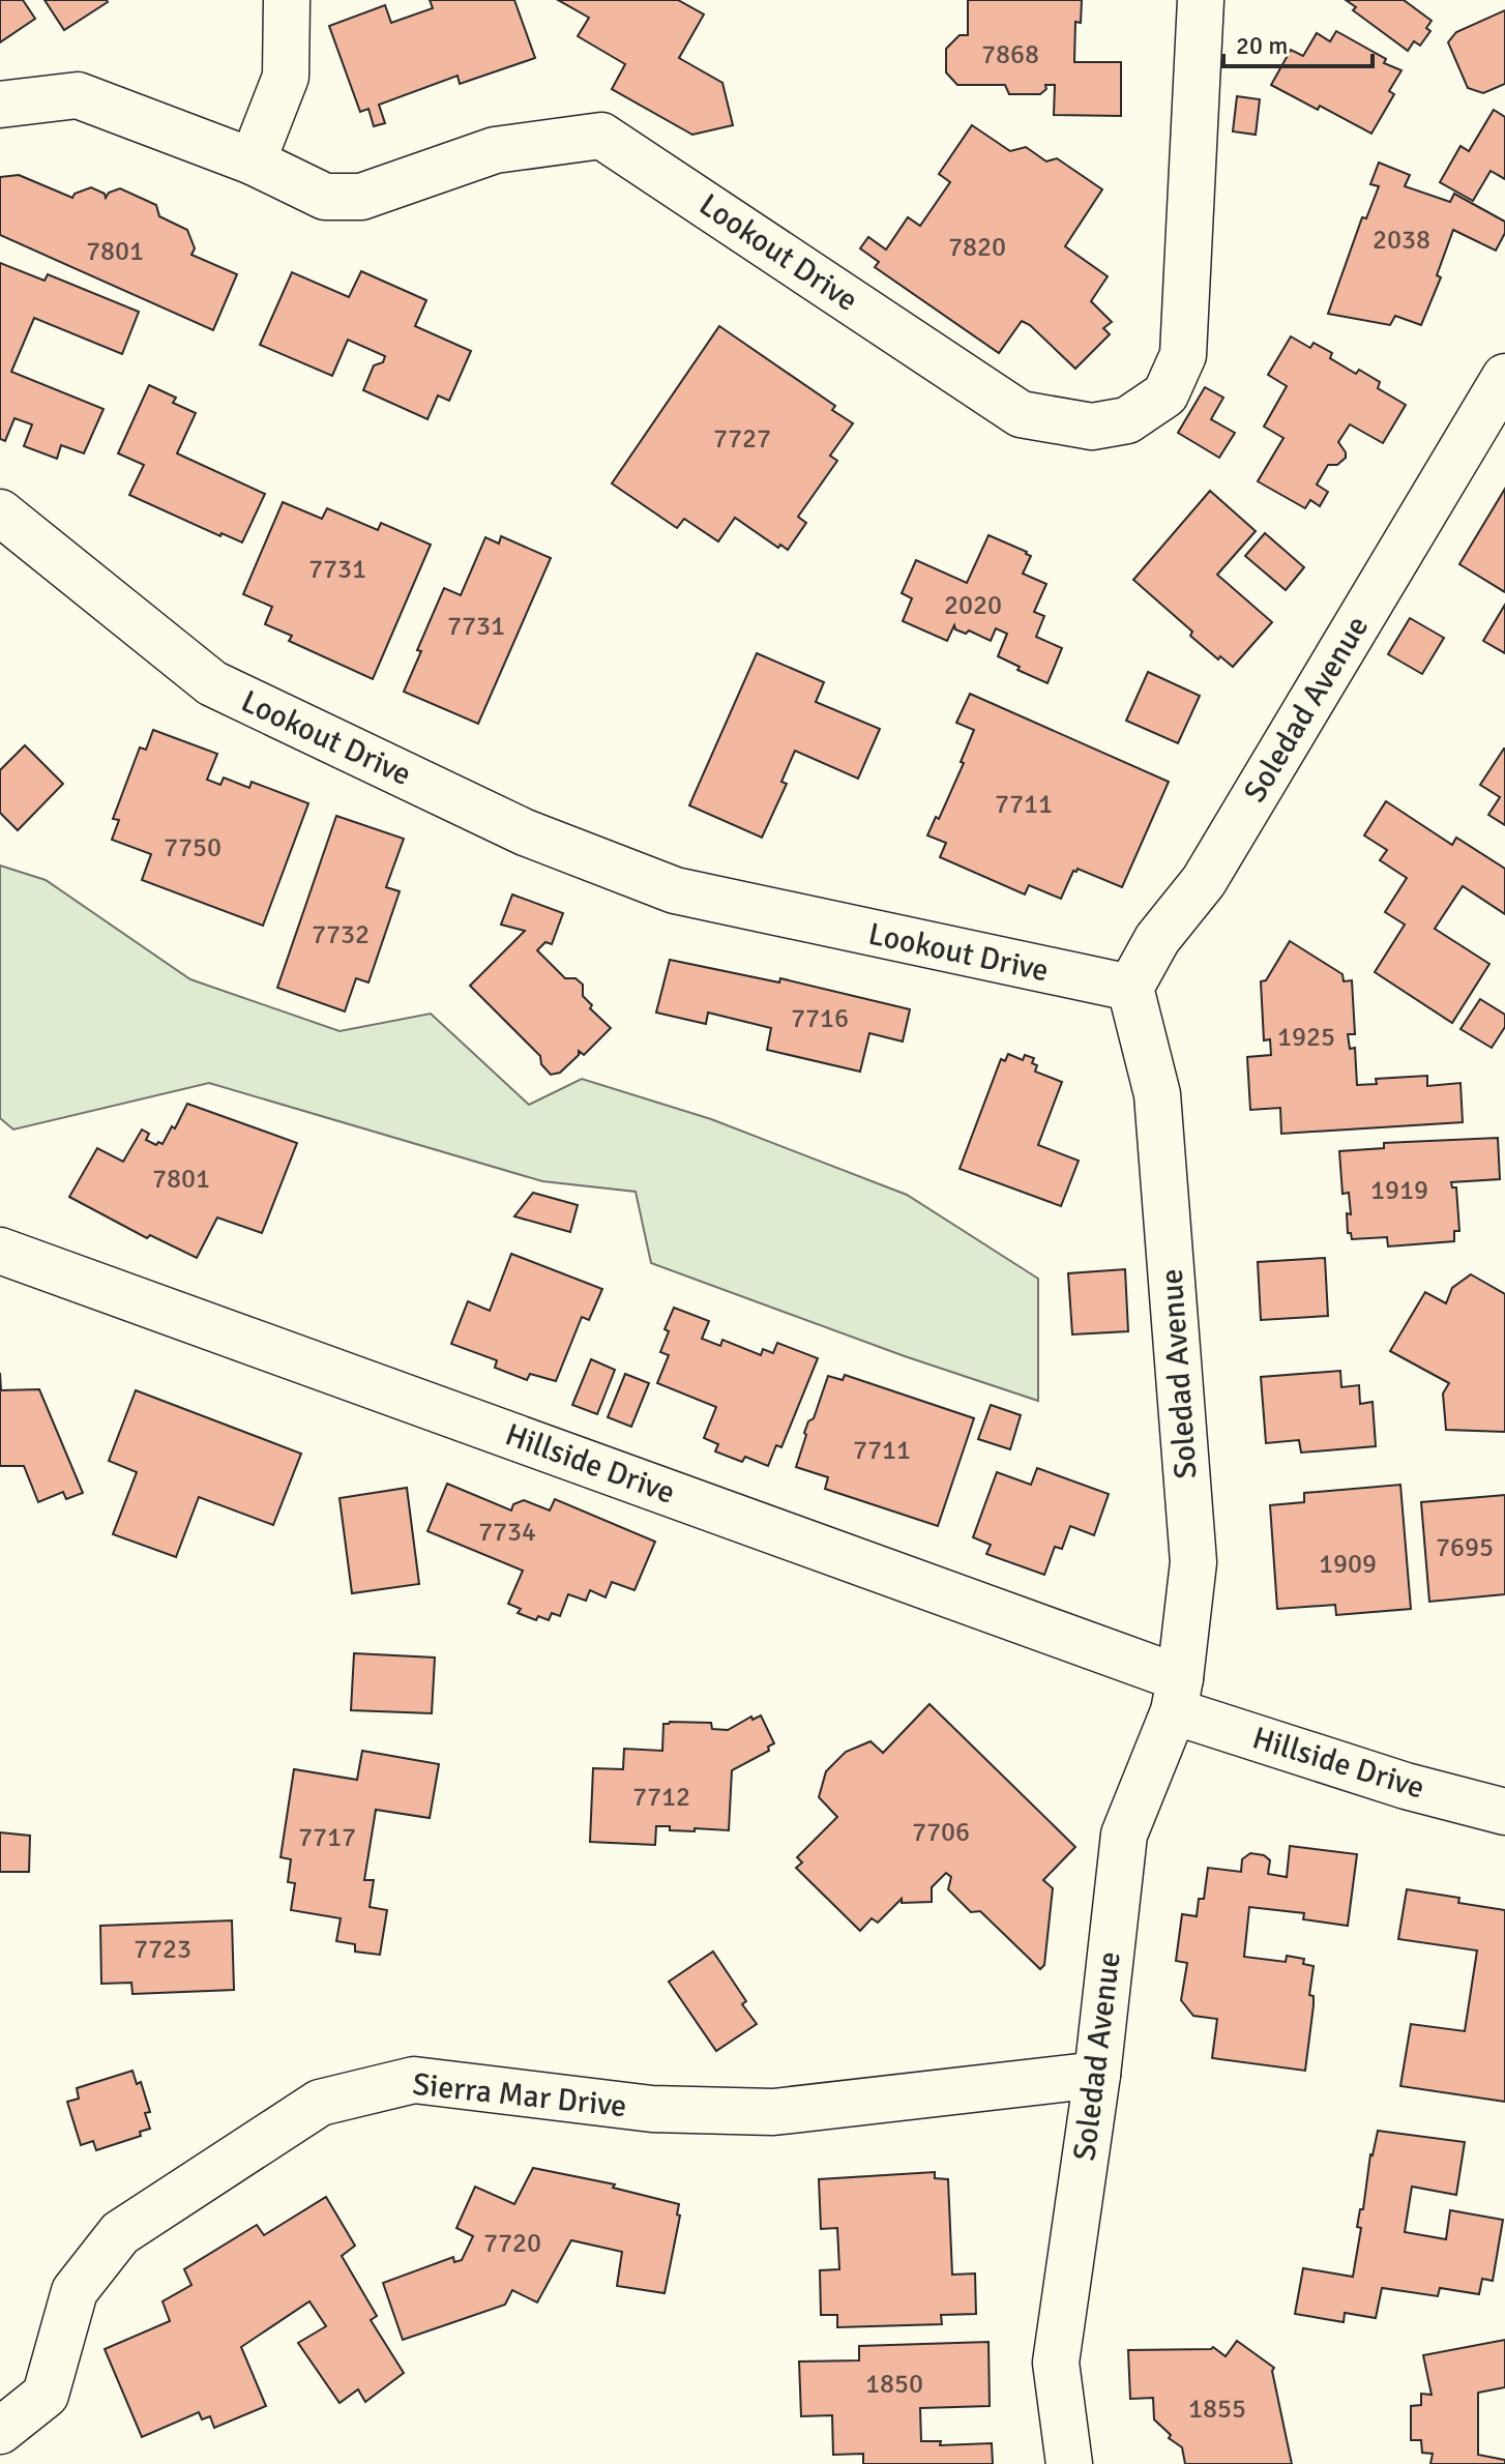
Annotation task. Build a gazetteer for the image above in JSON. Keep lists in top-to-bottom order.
{
  "streets": {
    "street": [
      "Lookout Drive",
      "Soledad Avenue",
      "Hillside Drive",
      "Sierra Mar Drive"
    ]
  },
  "crossings": [
    ["Lookout Drive", "Soledad Avenue"],
    ["Soledad Avenue", "Hillside Drive"],
    ["Soledad Avenue", "Sierra Mar Drive"]
  ],
  "house_numbers": [
    "7868",
    "2038",
    "7820",
    "7801",
    "7727",
    "7731",
    "2020",
    "7731",
    "7711",
    "7750",
    "7732",
    "7716",
    "1925",
    "7801",
    "1919",
    "7711",
    "7734",
    "7695",
    "1909",
    "7712",
    "7706",
    "7717",
    "7723",
    "7720",
    "1850",
    "1855"
  ],
  "scale_bar": "20 m"
}
